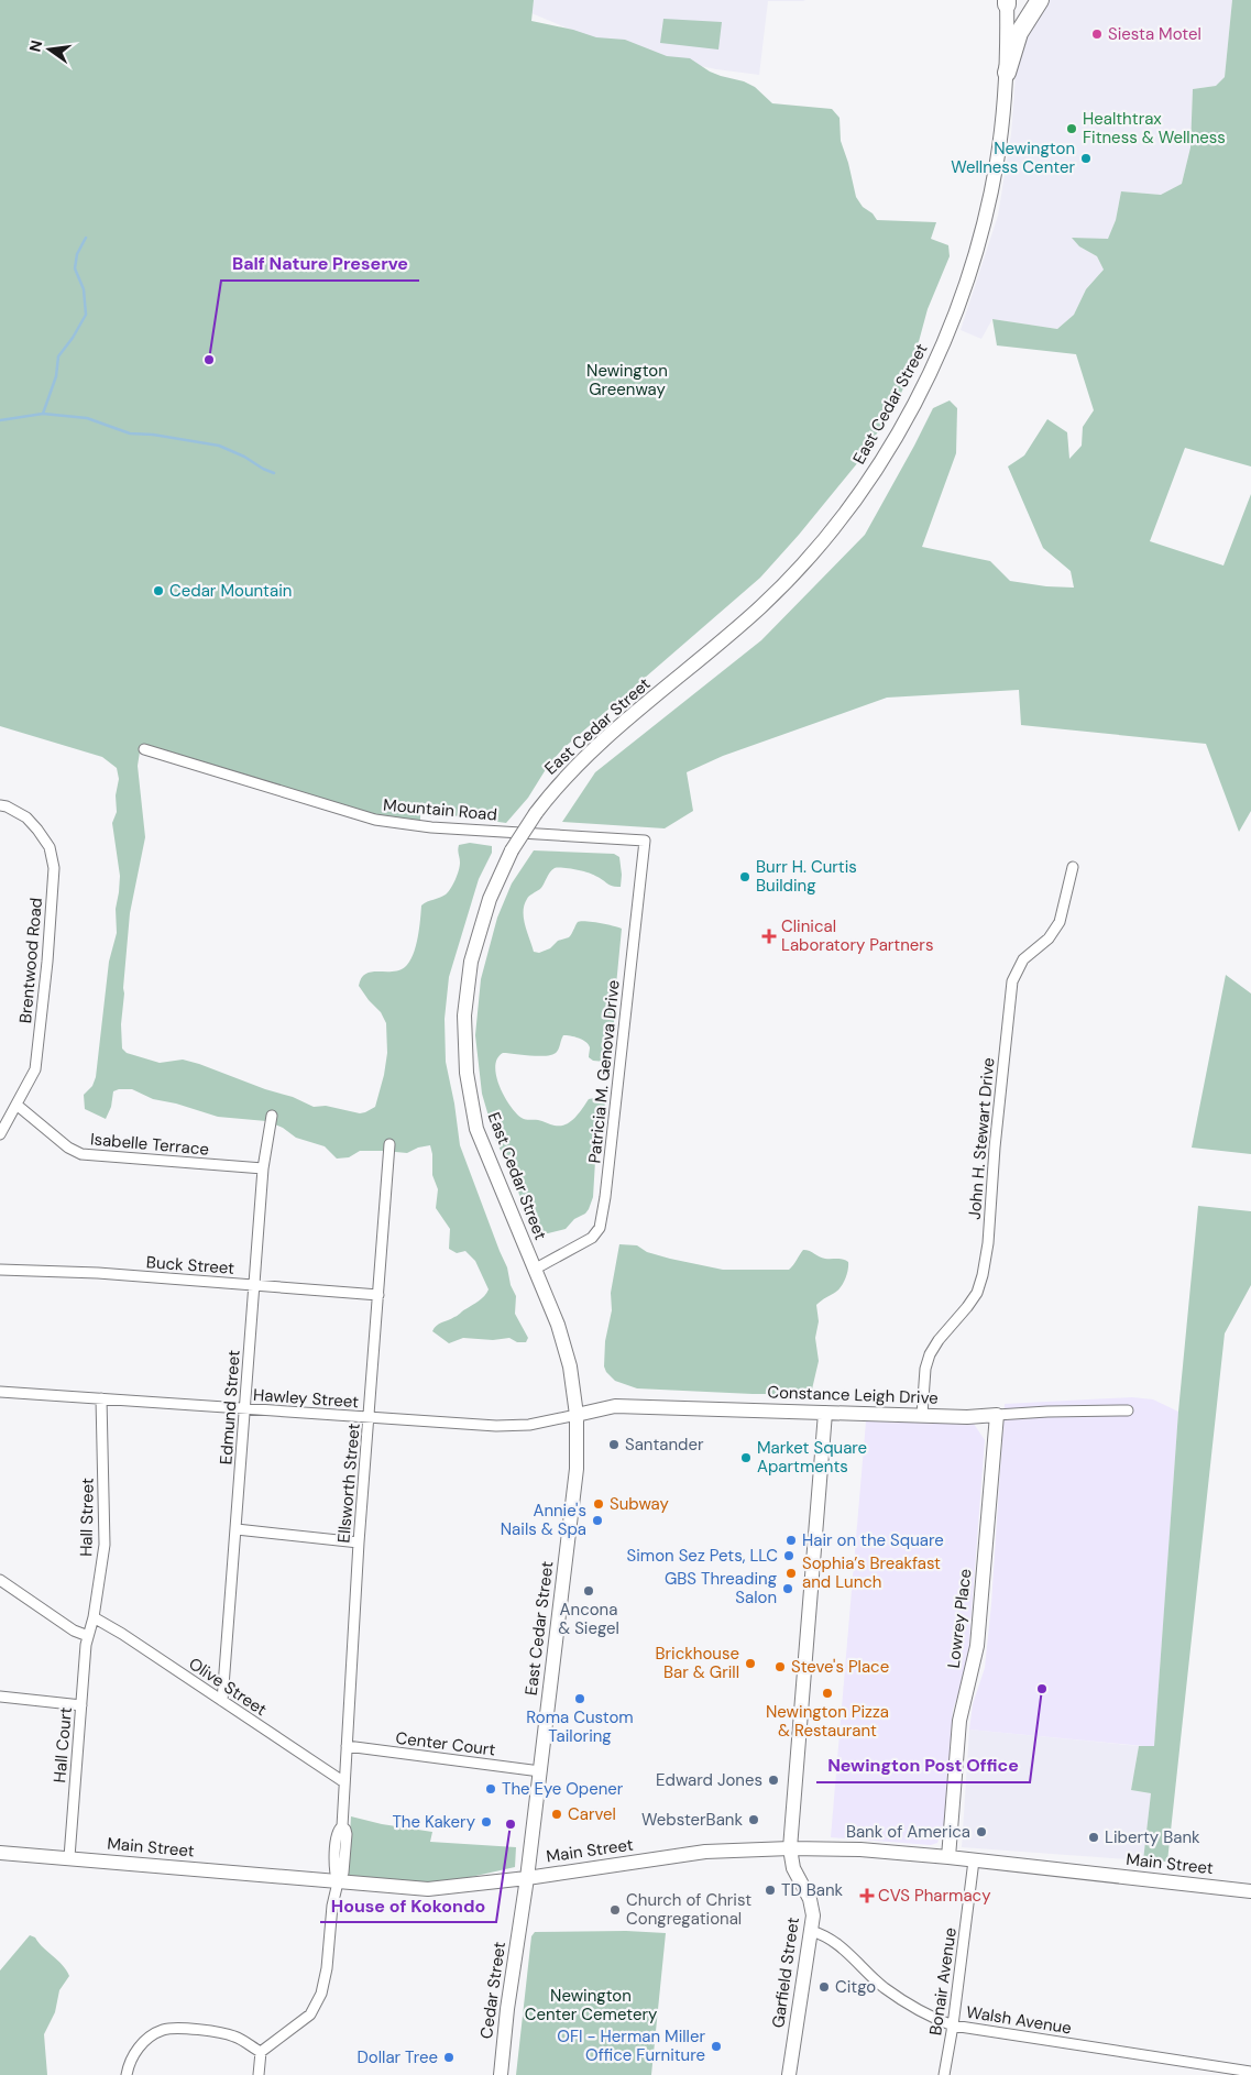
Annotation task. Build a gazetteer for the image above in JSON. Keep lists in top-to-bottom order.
{
  "streets": {
    "main road": [
      "East Cedar Street",
      "Constance Leigh Drive",
      "Lowrey Place",
      "Main Street",
      "Garfield Street",
      "Cedar Street"
    ],
    "street": [
      "Mountain Road",
      "Brentwood Road",
      "Patricia M. Genova Drive",
      "John H. Stewart Drive",
      "Isabelle Terrace",
      "Buck Street",
      "Hawley Street",
      "Edmund Street",
      "Ellsworth Street",
      "Hall Street",
      "Olive Street",
      "Center Court",
      "Hall Court",
      "Bonair Avenue",
      "Walsh Avenue"
    ]
  },
  "crossings": [
    ["East Cedar Street", "Patricia M. Genova Drive"],
    ["East Cedar Street", "Constance Leigh Drive"],
    ["East Cedar Street", "Hawley Street"],
    ["East Cedar Street", "Center Court"],
    ["East Cedar Street", "Main Street"],
    ["East Cedar Street", "Cedar Street"],
    ["Mountain Road", "Patricia M. Genova Drive"],
    ["Brentwood Road", "Isabelle Terrace"],
    ["John H. Stewart Drive", "Constance Leigh Drive"],
    ["Isabelle Terrace", "Edmund Street"],
    ["Buck Street", "Edmund Street"],
    ["Buck Street", "Ellsworth Street"],
    ["Constance Leigh Drive", "Hawley Street"],
    ["Constance Leigh Drive", "Lowrey Place"],
    ["Constance Leigh Drive", "Garfield Street"],
    ["Hawley Street", "Edmund Street"],
    ["Hawley Street", "Ellsworth Street"],
    ["Hawley Street", "Hall Street"],
    ["Edmund Street", "Olive Street"],
    ["Ellsworth Street", "Olive Street"],
    ["Ellsworth Street", "Center Court"],
    ["Ellsworth Street", "Main Street"],
    ["Hall Street", "Olive Street"],
    ["Hall Street", "Hall Court"],
    ["Lowrey Place", "Main Street"],
    ["Hall Court", "Main Street"],
    ["Main Street", "Garfield Street"],
    ["Main Street", "Bonair Avenue"],
    ["Main Street", "Cedar Street"],
    ["Garfield Street", "Walsh Avenue"],
    ["Bonair Avenue", "Walsh Avenue"]
  ],
  "parks": ["Newington Greenway", "Newington Center Cemetery"],
  "places": {
    "other": [
      "Siesta Motel",
      "Healthtrax Fitness & Wellness",
      "Newington Wellness Center",
      "Balf Nature Preserve",
      "Cedar Mountain",
      "Burr H. Curtis Building",
      "Santander",
      "Market Square Apartments",
      "Subway",
      "Annie's Nails & Spa",
      "Hair on the Square",
      "Simon Sez Pets, LLC",
      "Sophia’s Breakfast and Lunch",
      "GBS Threading Salon",
      "Ancona & Siegel",
      "Brickhouse Bar & Grill",
      "Steve's Place",
      "Newington Post Office",
      "Newington Pizza & Restaurant",
      "Roma Custom Tailoring",
      "Edward Jones",
      "The Eye Opener",
      "Carvel",
      "WebsterBank",
      "The Kakery",
      "House of Kokondo",
      "Bank of America",
      "Liberty Bank",
      "TD Bank",
      "Church of Christ Congregational",
      "Citgo",
      "OFI - Herman Miller Office Furniture",
      "Dollar Tree"
    ],
    "health": ["Clinical Laboratory Partners", "CVS Pharmacy"]
  },
  "north": "left"
}
